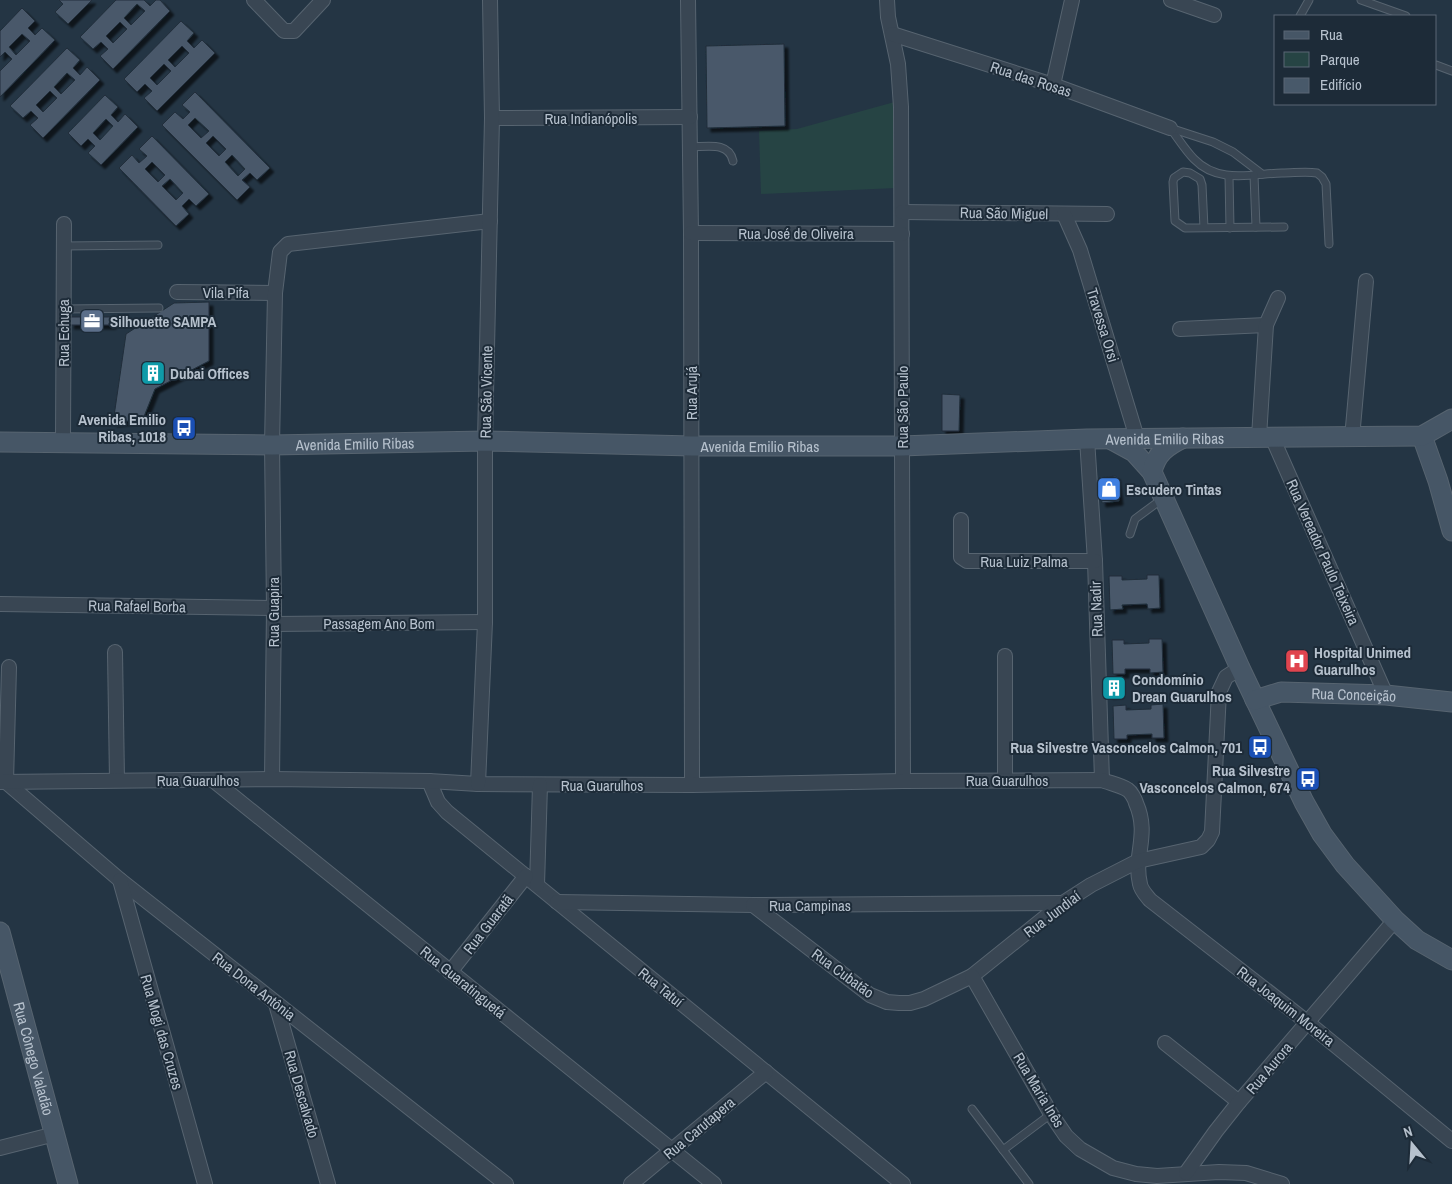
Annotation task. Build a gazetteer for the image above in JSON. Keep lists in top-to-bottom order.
{
  "streets": {
    "main road": ["Avenida Emilio Ribas", "Rua Conceição", "Rua Cônego Valadão"],
    "street": [
      "Rua das Rosas",
      "Rua Indianópolis",
      "Rua São Miguel",
      "Rua José de Oliveira",
      "Vila Pifa",
      "Travessa Orsi",
      "Rua Echuga",
      "Rua São Vicente",
      "Rua Arujá",
      "Rua São Paulo",
      "Rua Vereador Paulo Teixeira",
      "Rua Luiz Palma",
      "Rua Rafael Borba",
      "Rua Nadir",
      "Rua Guapira",
      "Passagem Ano Bom",
      "Rua Guarulhos",
      "Rua Campinas",
      "Rua Jundiaí",
      "Rua Guaratã",
      "Rua Cubatão",
      "Rua Guaratinguetá",
      "Rua Dona Antônia",
      "Rua Tatuí",
      "Rua Joaquim Moreira",
      "Rua Mogi das Cruzes",
      "Rua Aurora",
      "Rua Maria Inês",
      "Rua Descalvado",
      "Rua Carutapera"
    ]
  },
  "crossings": [
    ["Rua das Rosas", "Rua São Paulo"],
    ["Rua Indianópolis", "Rua São Vicente"],
    ["Rua Indianópolis", "Rua Arujá"],
    ["Rua São Miguel", "Travessa Orsi"],
    ["Rua São Miguel", "Rua São Paulo"],
    ["Rua José de Oliveira", "Rua Arujá"],
    ["Rua José de Oliveira", "Rua São Paulo"],
    ["Vila Pifa", "Rua Guapira"],
    ["Travessa Orsi", "Avenida Emilio Ribas"],
    ["Rua Echuga", "Avenida Emilio Ribas"],
    ["Rua São Vicente", "Avenida Emilio Ribas"],
    ["Rua São Vicente", "Rua Guapira"],
    ["Rua São Vicente", "Passagem Ano Bom"],
    ["Rua São Vicente", "Rua Guarulhos"],
    ["Rua Arujá", "Avenida Emilio Ribas"],
    ["Rua Arujá", "Rua Guarulhos"],
    ["Rua São Paulo", "Avenida Emilio Ribas"],
    ["Rua São Paulo", "Rua Guarulhos"],
    ["Avenida Emilio Ribas", "Rua Vereador Paulo Teixeira"],
    ["Avenida Emilio Ribas", "Rua Nadir"],
    ["Avenida Emilio Ribas", "Rua Guapira"],
    ["Rua Vereador Paulo Teixeira", "Rua Conceição"],
    ["Rua Luiz Palma", "Rua Nadir"],
    ["Rua Rafael Borba", "Rua Guapira"],
    ["Rua Nadir", "Rua Guarulhos"],
    ["Rua Guapira", "Passagem Ano Bom"],
    ["Rua Guapira", "Rua Guarulhos"],
    ["Rua Guarulhos", "Rua Jundiaí"],
    ["Rua Guarulhos", "Rua Guaratinguetá"],
    ["Rua Guarulhos", "Rua Dona Antônia"],
    ["Rua Guarulhos", "Rua Tatuí"],
    ["Rua Guarulhos", "Rua Joaquim Moreira"],
    ["Rua Campinas", "Rua Jundiaí"],
    ["Rua Campinas", "Rua Cubatão"],
    ["Rua Campinas", "Rua Tatuí"],
    ["Rua Jundiaí", "Rua Cubatão"],
    ["Rua Jundiaí", "Rua Joaquim Moreira"],
    ["Rua Jundiaí", "Rua Maria Inês"],
    ["Rua Guaratã", "Rua Guaratinguetá"],
    ["Rua Guaratã", "Rua Tatuí"],
    ["Rua Cubatão", "Rua Maria Inês"],
    ["Rua Guaratinguetá", "Rua Carutapera"],
    ["Rua Dona Antônia", "Rua Mogi das Cruzes"],
    ["Rua Dona Antônia", "Rua Descalvado"],
    ["Rua Tatuí", "Rua Carutapera"],
    ["Rua Joaquim Moreira", "Rua Aurora"],
    ["Rua Aurora", "Rua Maria Inês"]
  ],
  "places": {
    "office": ["Silhouette SAMPA"],
    "building": ["Dubai Offices", "Condomínio Drean Guarulhos"],
    "bus stop": ["Avenida Emilio Ribas, 1018", "Rua Silvestre Vasconcelos Calmon, 701", "Rua Silvestre Vasconcelos Calmon, 674"],
    "shop": ["Escudero Tintas"],
    "hospital": ["Hospital Unimed Guarulhos"]
  },
  "legend": ["Rua", "Parque", "Edifício"],
  "north": "top"
}
